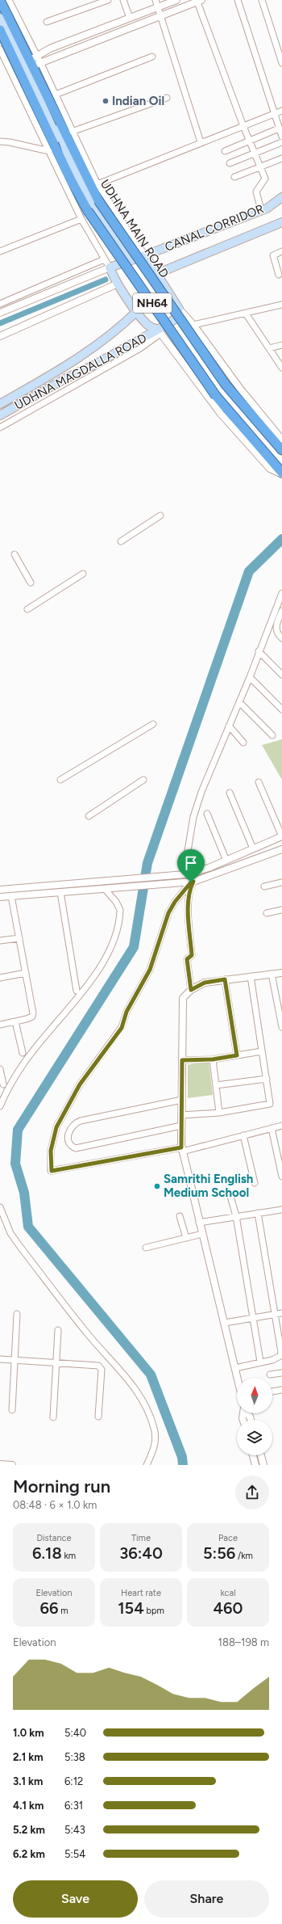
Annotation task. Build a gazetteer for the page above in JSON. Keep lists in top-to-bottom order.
{
  "streets": {
    "highway": ["UDHNA MAIN ROAD", "NH64"],
    "main road": ["CANAL CORRIDOR", "UDHNA MAGDALLA ROAD"]
  },
  "places": ["Indian Oil", "Samrithi English Medium School"],
  "north": "top",
  "page": {
    "heading": ["Morning run", "08:48 · 6 × 1.0 km"],
    "stats": [
      ["Distance", "6.18 km"],
      ["Time", "36:40"],
      ["Pace", "5:56 /km"],
      ["Elevation", "66 m"],
      ["Heart rate", "154 bpm"],
      ["kcal", "460"]
    ],
    "chart": ["Elevation", "188–198 m"],
    "list": [
      {
        "name": "1.0 km",
        "note": "5:40"
      },
      {
        "name": "2.1 km",
        "note": "5:38"
      },
      {
        "name": "3.1 km",
        "note": "6:12"
      },
      {
        "name": "4.1 km",
        "note": "6:31"
      },
      {
        "name": "5.2 km",
        "note": "5:43"
      },
      {
        "name": "6.2 km",
        "note": "5:54"
      }
    ],
    "buttons": ["Save", "Share"]
  }
}
